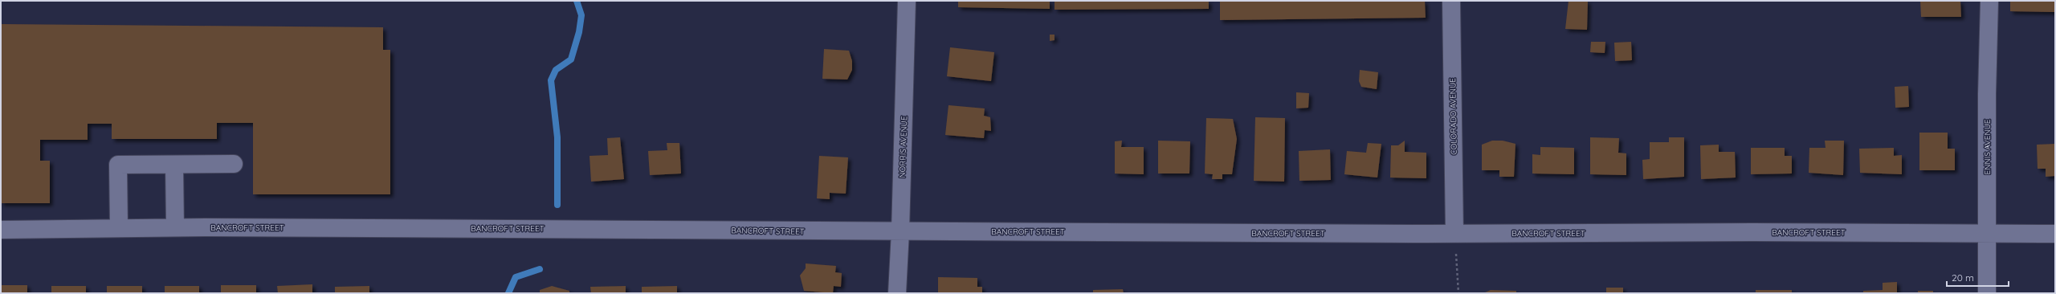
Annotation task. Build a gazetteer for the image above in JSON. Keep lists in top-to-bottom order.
{
  "streets": {
    "street": [
      "COLORADO AVENUE",
      "NORRIS AVENUE",
      "ENNIS AVENUE",
      "BANCROFT STREET"
    ]
  },
  "crossings": [
    ["COLORADO AVENUE", "BANCROFT STREET"],
    ["NORRIS AVENUE", "BANCROFT STREET"],
    ["ENNIS AVENUE", "BANCROFT STREET"]
  ],
  "scale_bar": "20 m"
}
